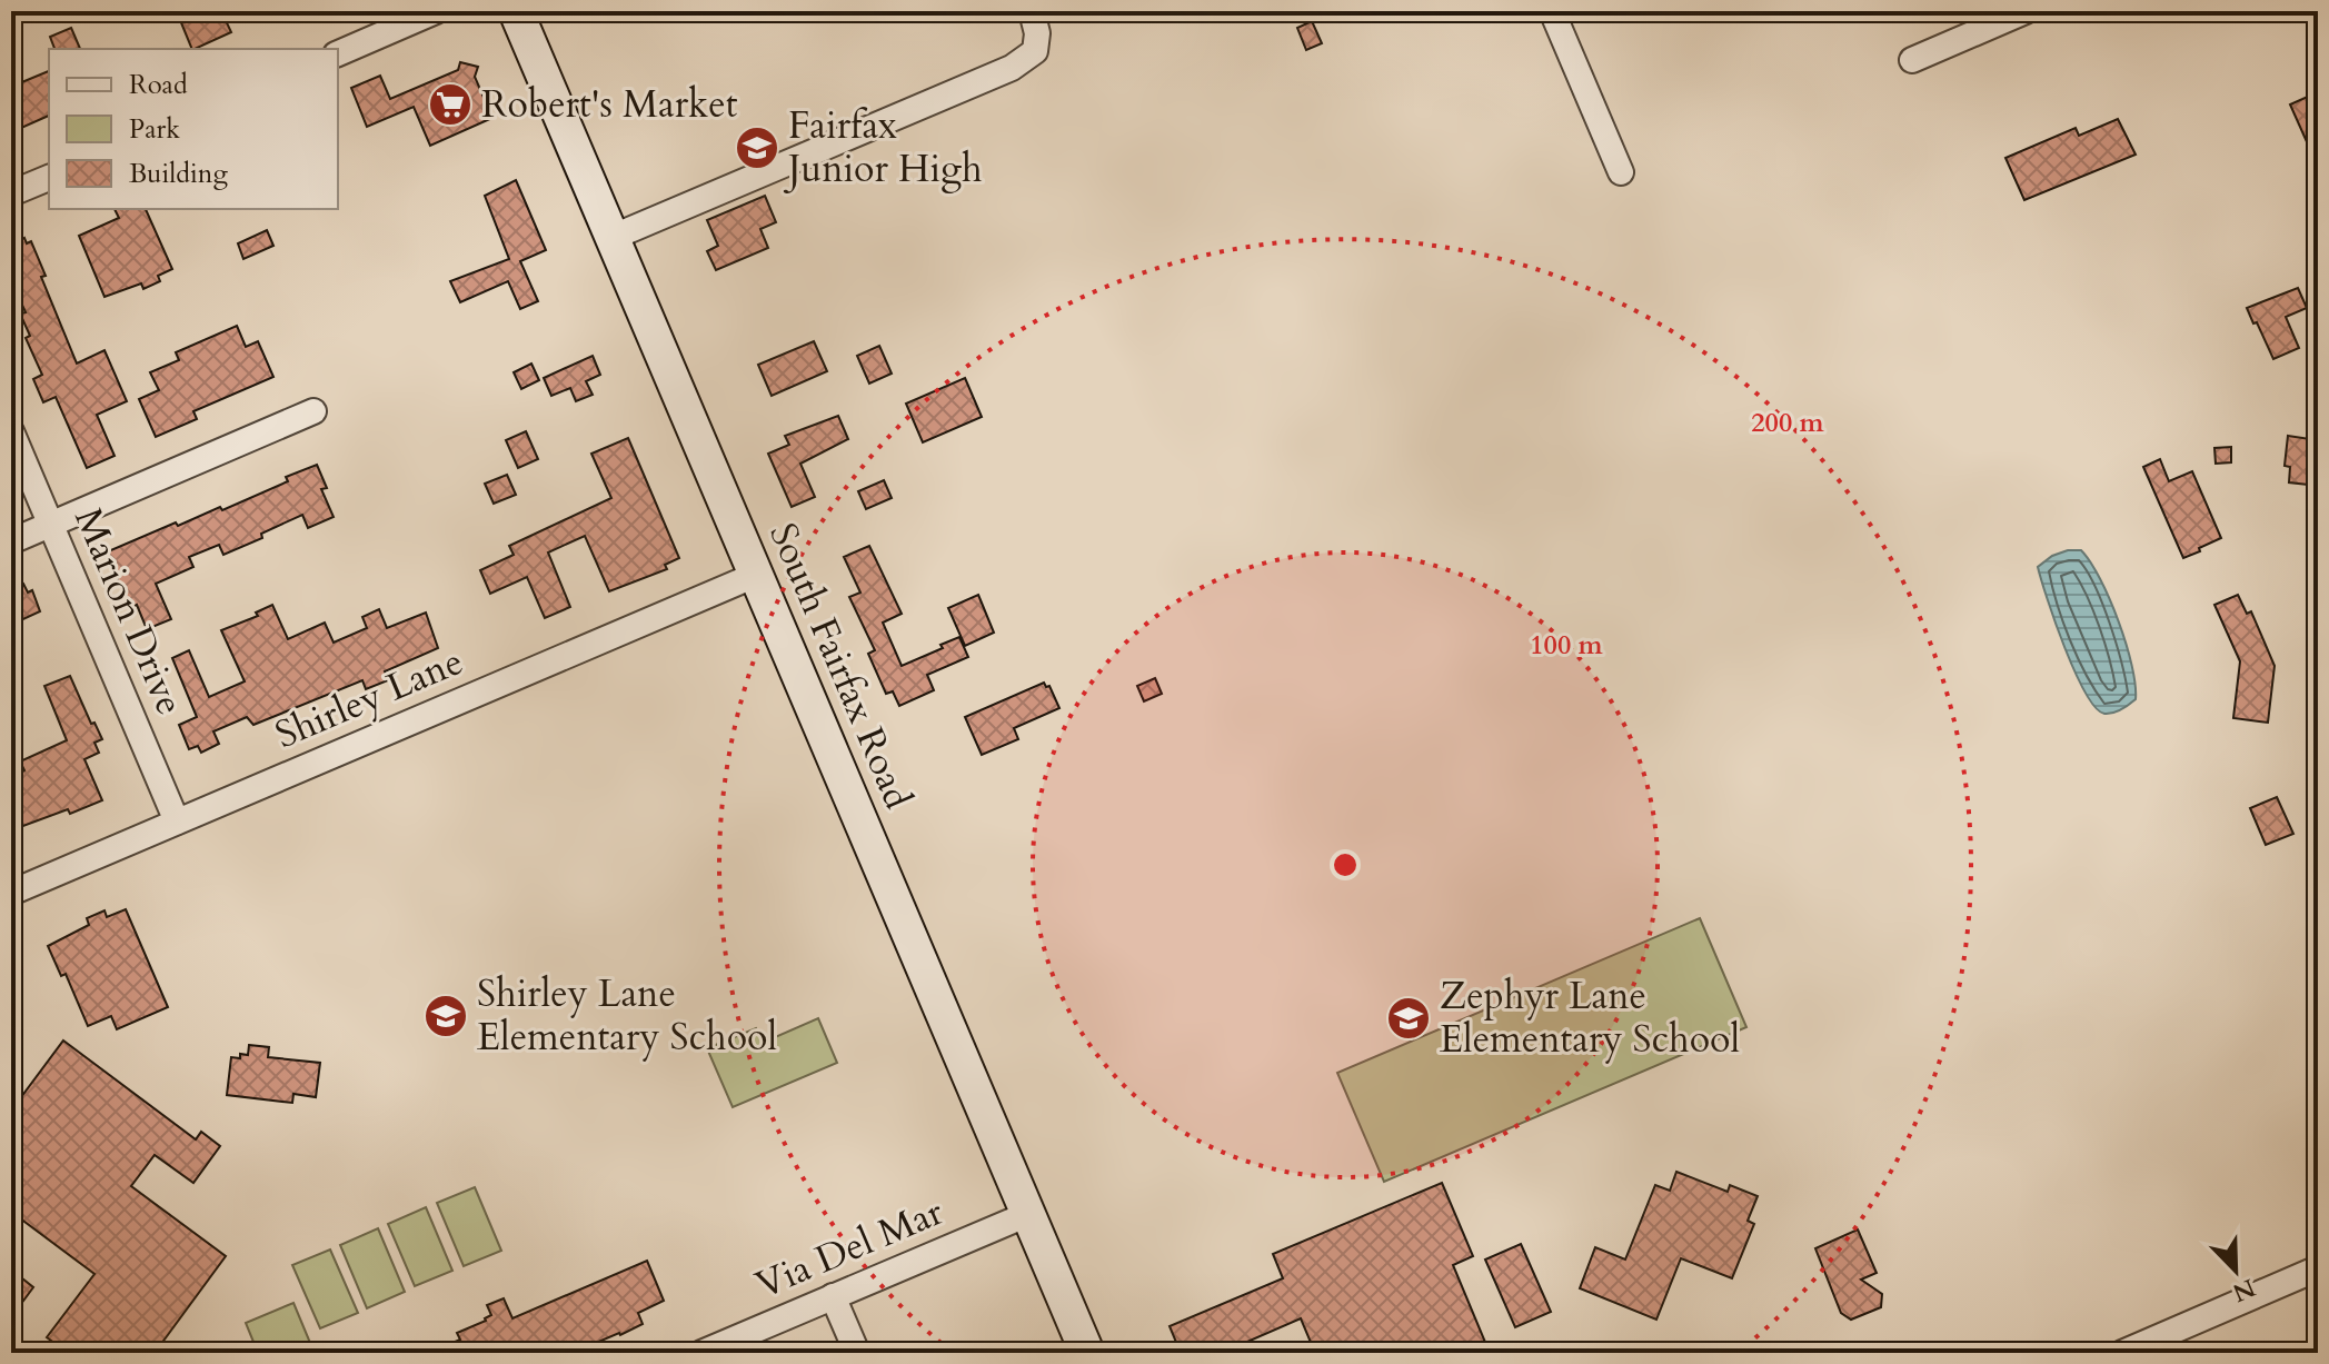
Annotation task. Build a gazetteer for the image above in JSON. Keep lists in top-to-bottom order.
{
  "streets": {
    "street": [
      "Marion Drive",
      "South Fairfax Road",
      "Shirley Lane",
      "Via Del Mar"
    ]
  },
  "crossings": [
    ["Marion Drive", "Shirley Lane"],
    ["South Fairfax Road", "Shirley Lane"],
    ["South Fairfax Road", "Via Del Mar"]
  ],
  "places": {
    "supermarket": ["Robert's Market"],
    "school or university": ["Fairfax Junior High", "Shirley Lane Elementary School", "Zephyr Lane Elementary School"]
  },
  "legend": ["Road", "Park", "Building"],
  "north": "bottom right",
  "rings": ["200 m", "100 m"]
}
